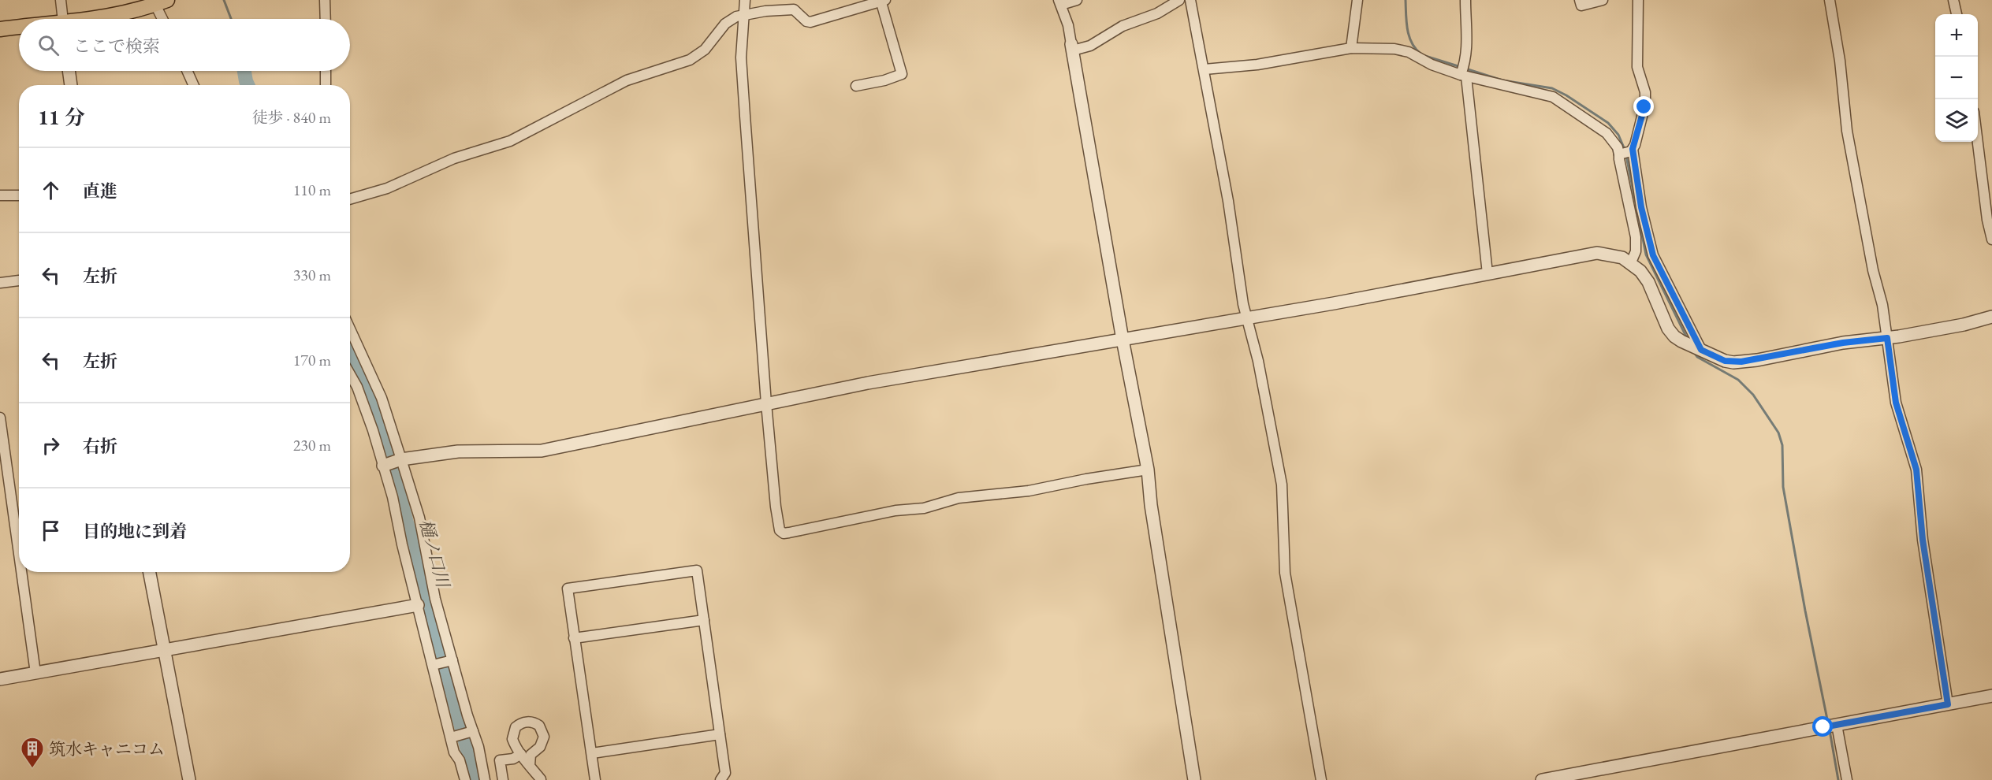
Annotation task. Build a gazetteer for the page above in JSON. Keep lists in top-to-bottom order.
{
  "water": ["樋ノ口川"],
  "places": {
    "building": ["筑水キャニコム"]
  },
  "page": {
    "map_buttons": ["+", "−"],
    "search": "ここで検索",
    "heading": ["11 分", "徒歩 · 840 m"],
    "list": [
      ["直進", "110 m"],
      ["左折", "330 m"],
      ["左折", "170 m"],
      ["右折", "230 m"],
      "目的地に到着"
    ]
  }
}
